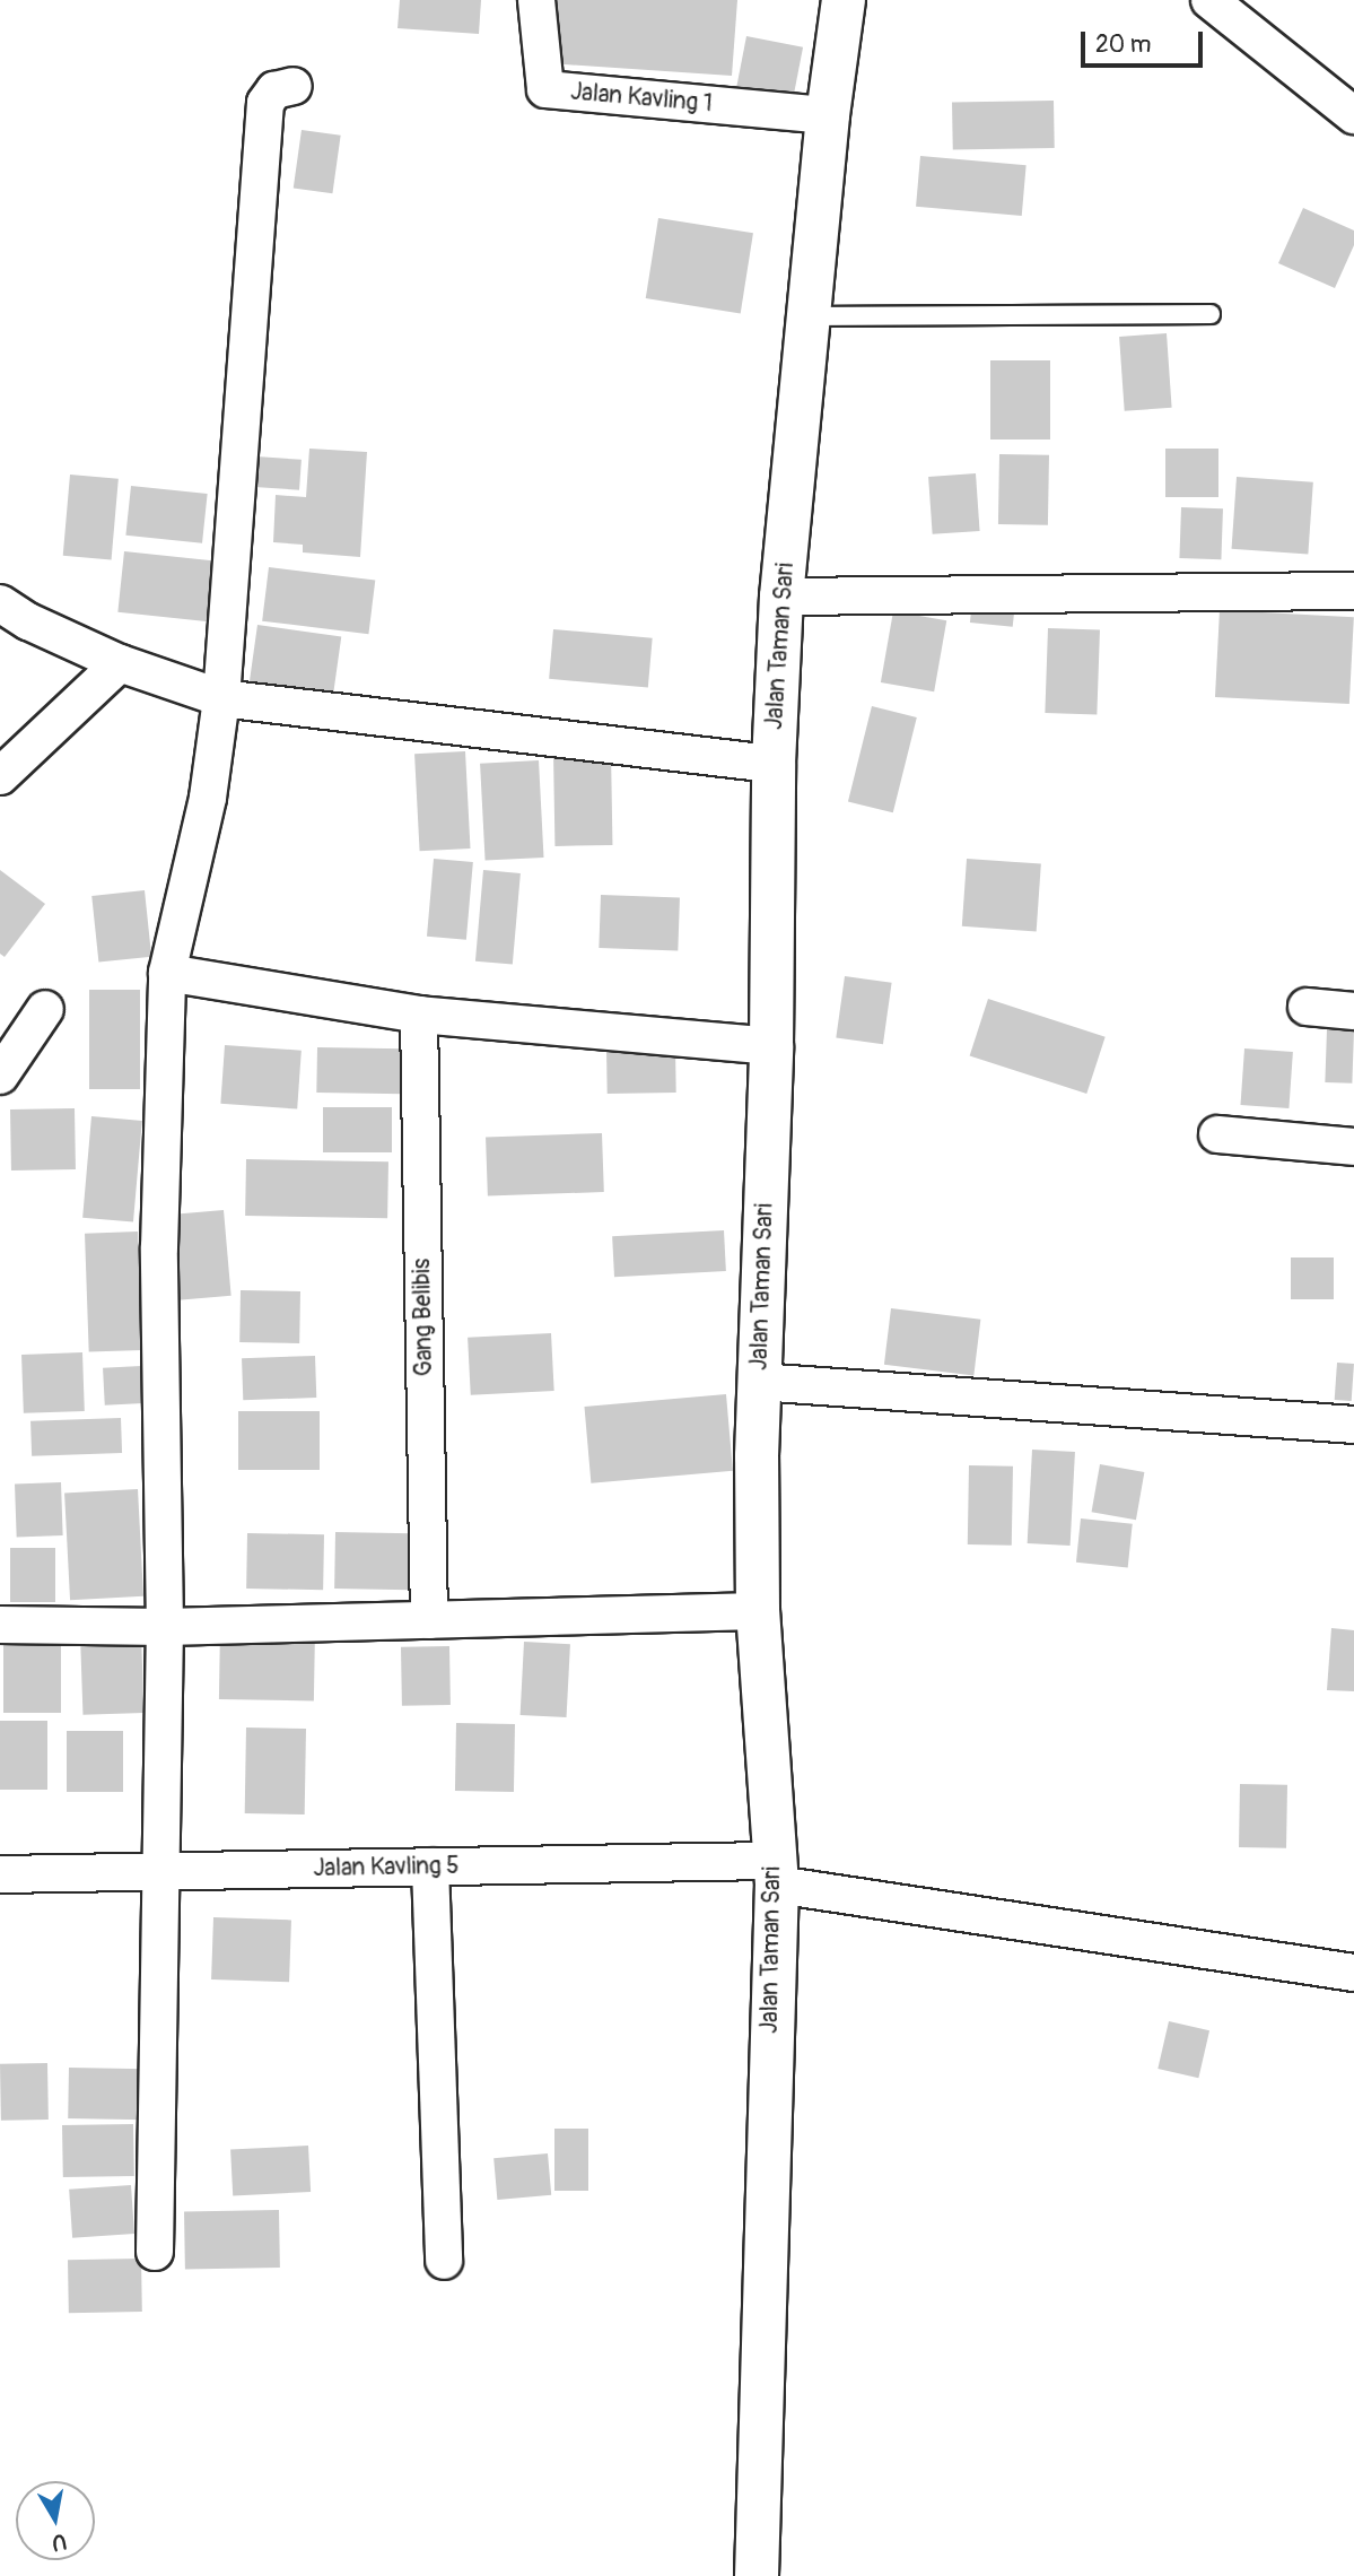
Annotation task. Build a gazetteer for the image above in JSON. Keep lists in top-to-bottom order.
{
  "streets": {
    "street": [
      "Jalan Kavling 1",
      "Jalan Taman Sari",
      "Gang Belibis",
      "Jalan Kavling 5"
    ]
  },
  "crossings": [
    ["Jalan Kavling 1", "Jalan Taman Sari"],
    ["Jalan Taman Sari", "Jalan Kavling 5"]
  ],
  "scale_bar": "20 m",
  "north": "bottom"
}
